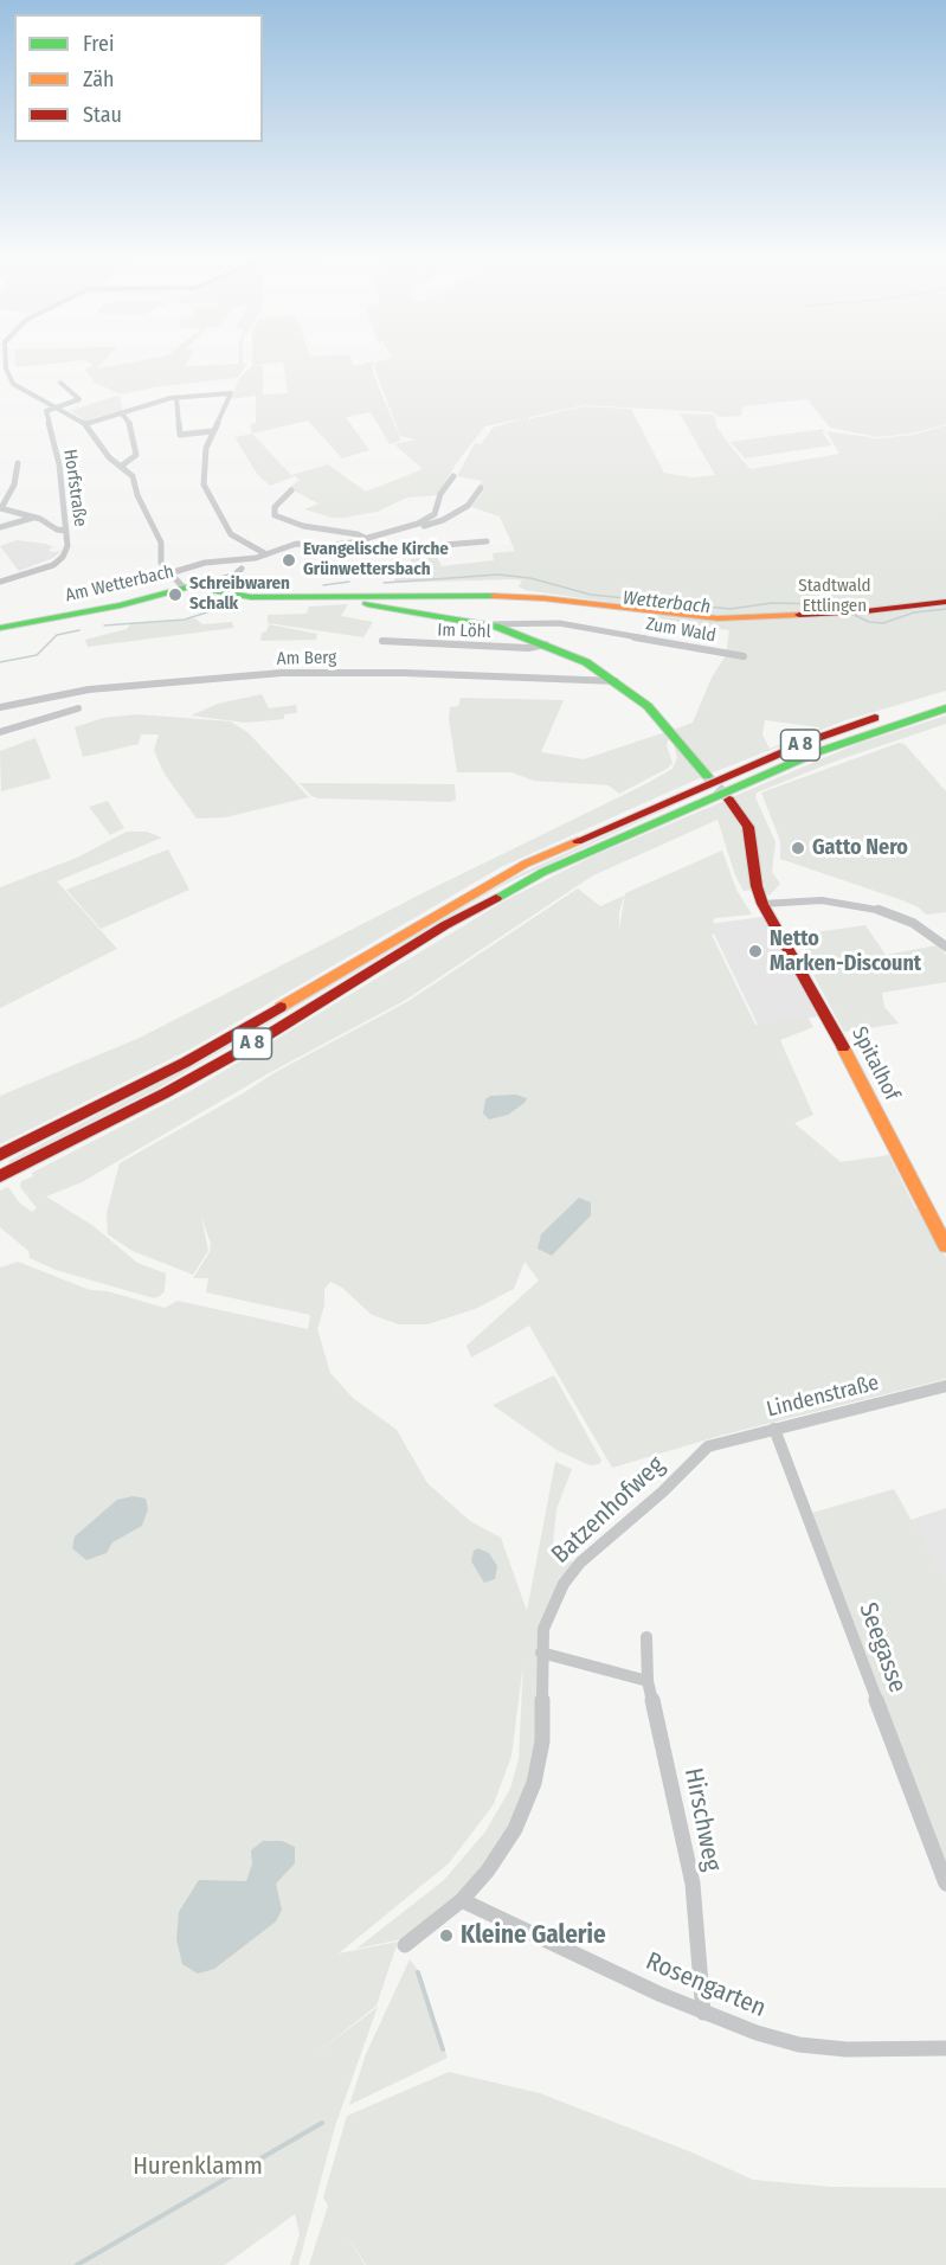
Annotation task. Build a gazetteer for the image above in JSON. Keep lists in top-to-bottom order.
{
  "streets": {
    "main road": ["Am Wetterbach", "A 8", "Spitalhof"],
    "street": [
      "Horfstraße",
      "Zum Wald",
      "Im Löhl",
      "Am Berg",
      "Lindenstraße",
      "Batzenhofweg",
      "Seegasse",
      "Hirschweg",
      "Rosengarten"
    ]
  },
  "crossings": [
    ["Lindenstraße", "Batzenhofweg"],
    ["Lindenstraße", "Seegasse"],
    ["Batzenhofweg", "Rosengarten"],
    ["Hirschweg", "Rosengarten"]
  ],
  "water": ["Wetterbach"],
  "parks": ["Stadtwald Ettlingen", "Hurenklamm"],
  "places": [
    "Evangelische Kirche Grünwettersbach",
    "Schreibwaren Schalk",
    "Gatto Nero",
    "Netto Marken-Discount",
    "Kleine Galerie"
  ],
  "legend": ["Frei", "Zäh", "Stau"]
}
